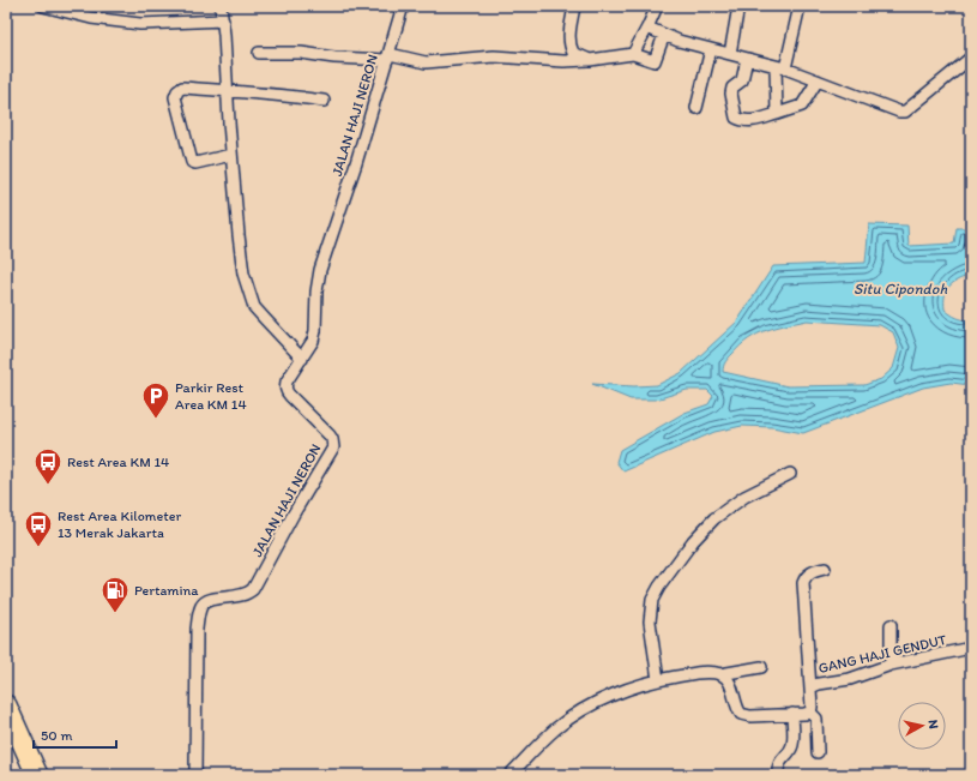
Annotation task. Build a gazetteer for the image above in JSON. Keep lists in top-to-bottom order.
{
  "streets": {
    "street": ["JALAN HAJI NERON", "GANG HAJI GENDUT"]
  },
  "water": ["Situ Cipondoh"],
  "places": {
    "parking": ["Parkir Rest Area KM 14"],
    "bus stop": ["Rest Area KM 14", "Rest Area Kilometer 13 Merak Jakarta"],
    "fuel station": ["Pertamina"]
  },
  "scale_bar": "50 m",
  "north": "right"
}
